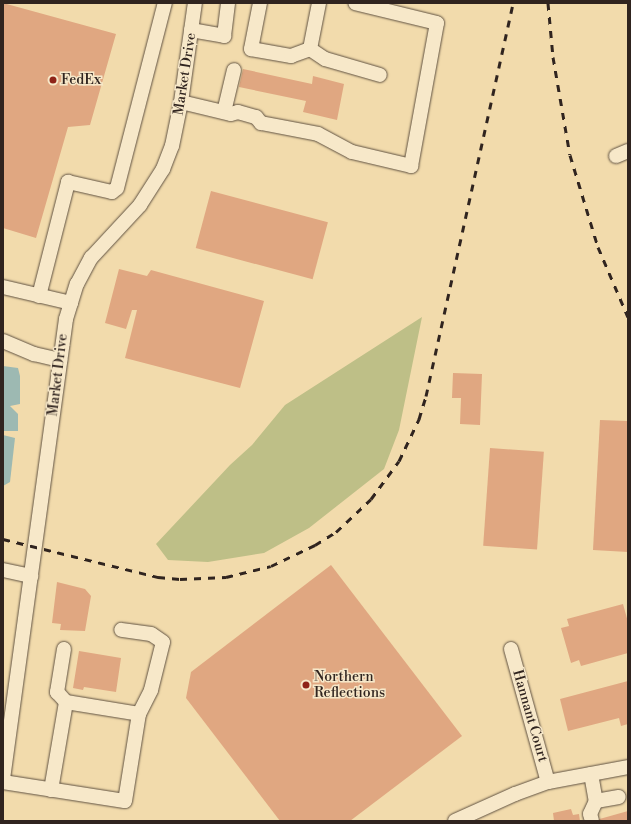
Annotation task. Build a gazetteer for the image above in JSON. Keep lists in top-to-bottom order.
{
  "streets": {
    "street": ["Market Drive", "Hannant Court"]
  },
  "places": ["FedEx", "Northern Reflections"]
}
